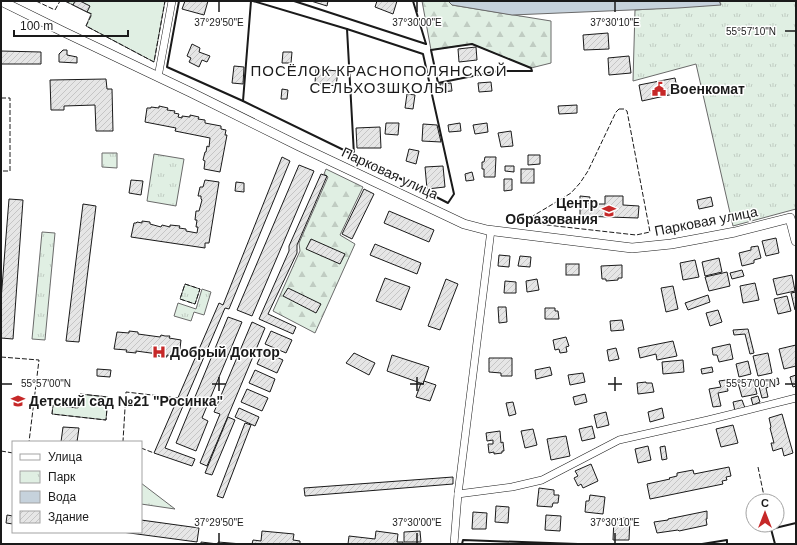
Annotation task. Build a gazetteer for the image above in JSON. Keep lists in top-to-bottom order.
{
  "streets": {
    "street": ["Парковая улица"]
  },
  "districts": ["ПОСЁЛОК КРАСНОПОЛЯНСКОЙ СЕЛЬХОЗШКОЛЫ"],
  "places": {
    "public building": ["Военкомат"],
    "school or university": ["Центр Образования", "Детский сад №21 \"Росинка\""],
    "hospital": ["Добрый Доктор"]
  },
  "legend": [
    "Улица",
    "Парк",
    "Вода",
    "Здание"
  ],
  "scale_bar": "100 m",
  "north": "top",
  "coordinates": [
    "37°29'50\"E",
    "37°30'00\"E",
    "37°30'10\"E",
    "55°57'10\"N",
    "55°57'00\"N"
  ]
}
